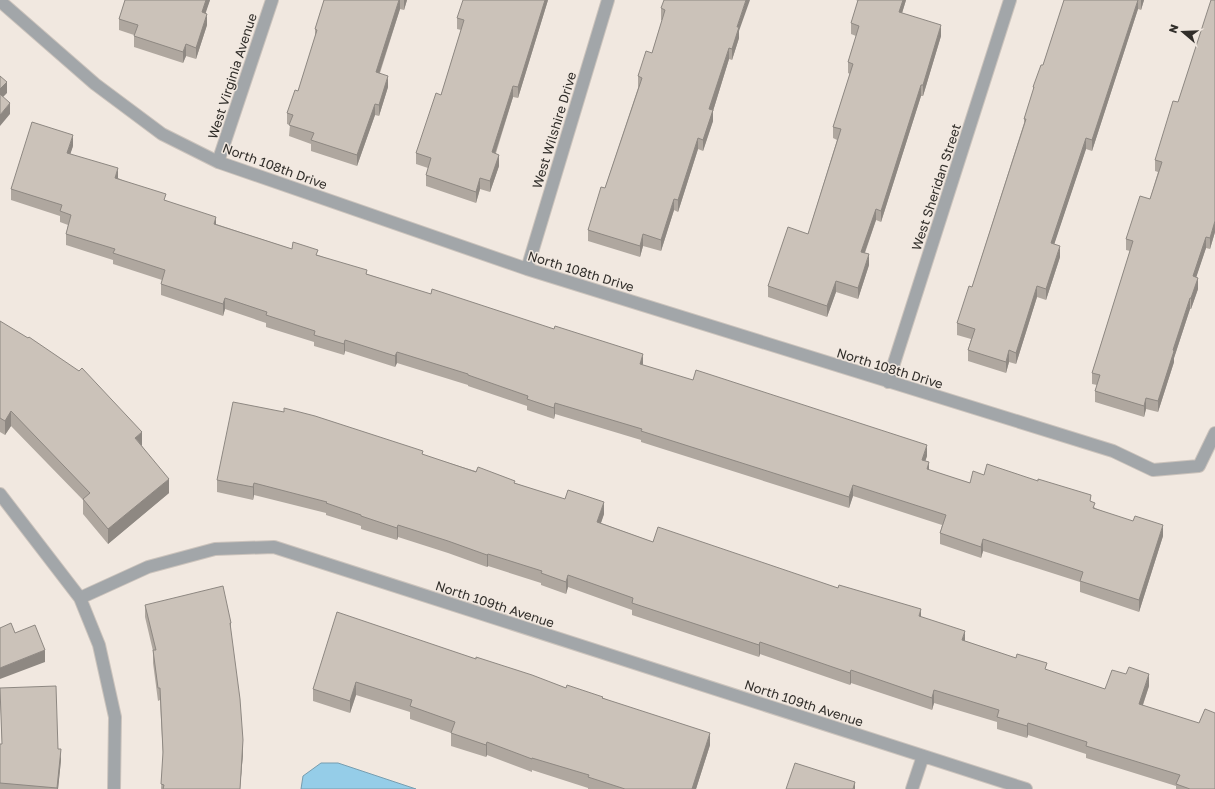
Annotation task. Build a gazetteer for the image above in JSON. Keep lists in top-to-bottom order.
{
  "streets": {
    "street": [
      "West Virginia Avenue",
      "West Wilshire Drive",
      "North 108th Drive",
      "West Sheridan Street",
      "North 109th Avenue"
    ]
  },
  "crossings": [
    ["West Virginia Avenue", "North 108th Drive"],
    ["West Wilshire Drive", "North 108th Drive"],
    ["North 108th Drive", "West Sheridan Street"]
  ],
  "north": "left"
}
